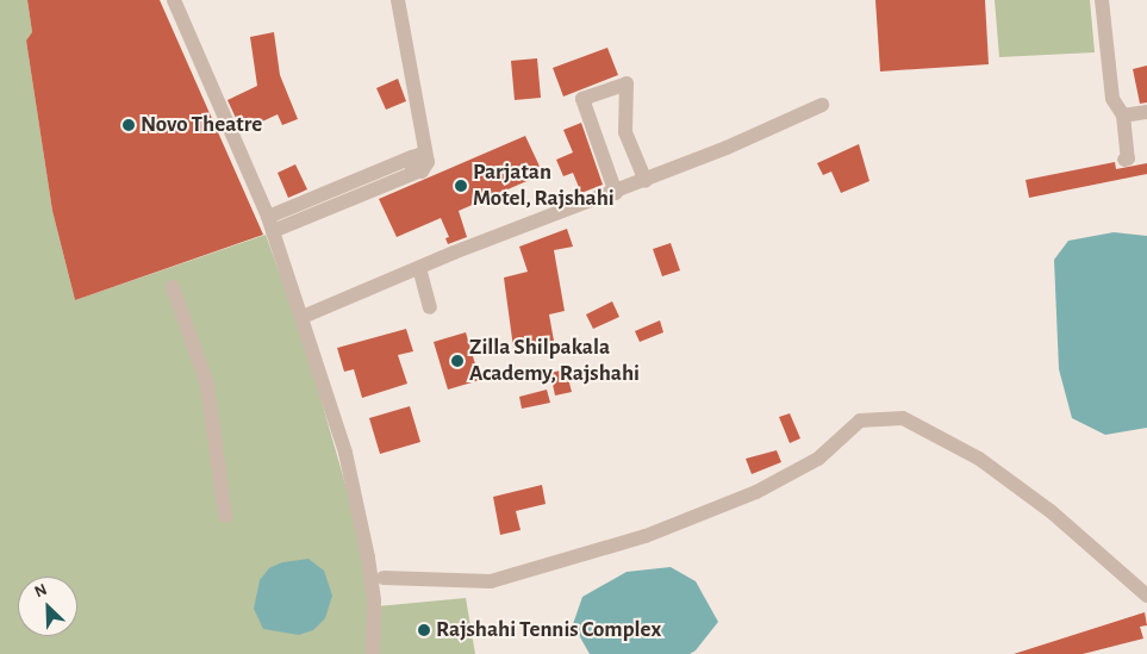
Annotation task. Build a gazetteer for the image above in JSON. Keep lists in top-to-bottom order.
{
  "places": [
    "Novo Theatre",
    "Parjatan Motel, Rajshahi",
    "Zilla Shilpakala Academy, Rajshahi",
    "Rajshahi Tennis Complex"
  ],
  "north": "top left"
}
